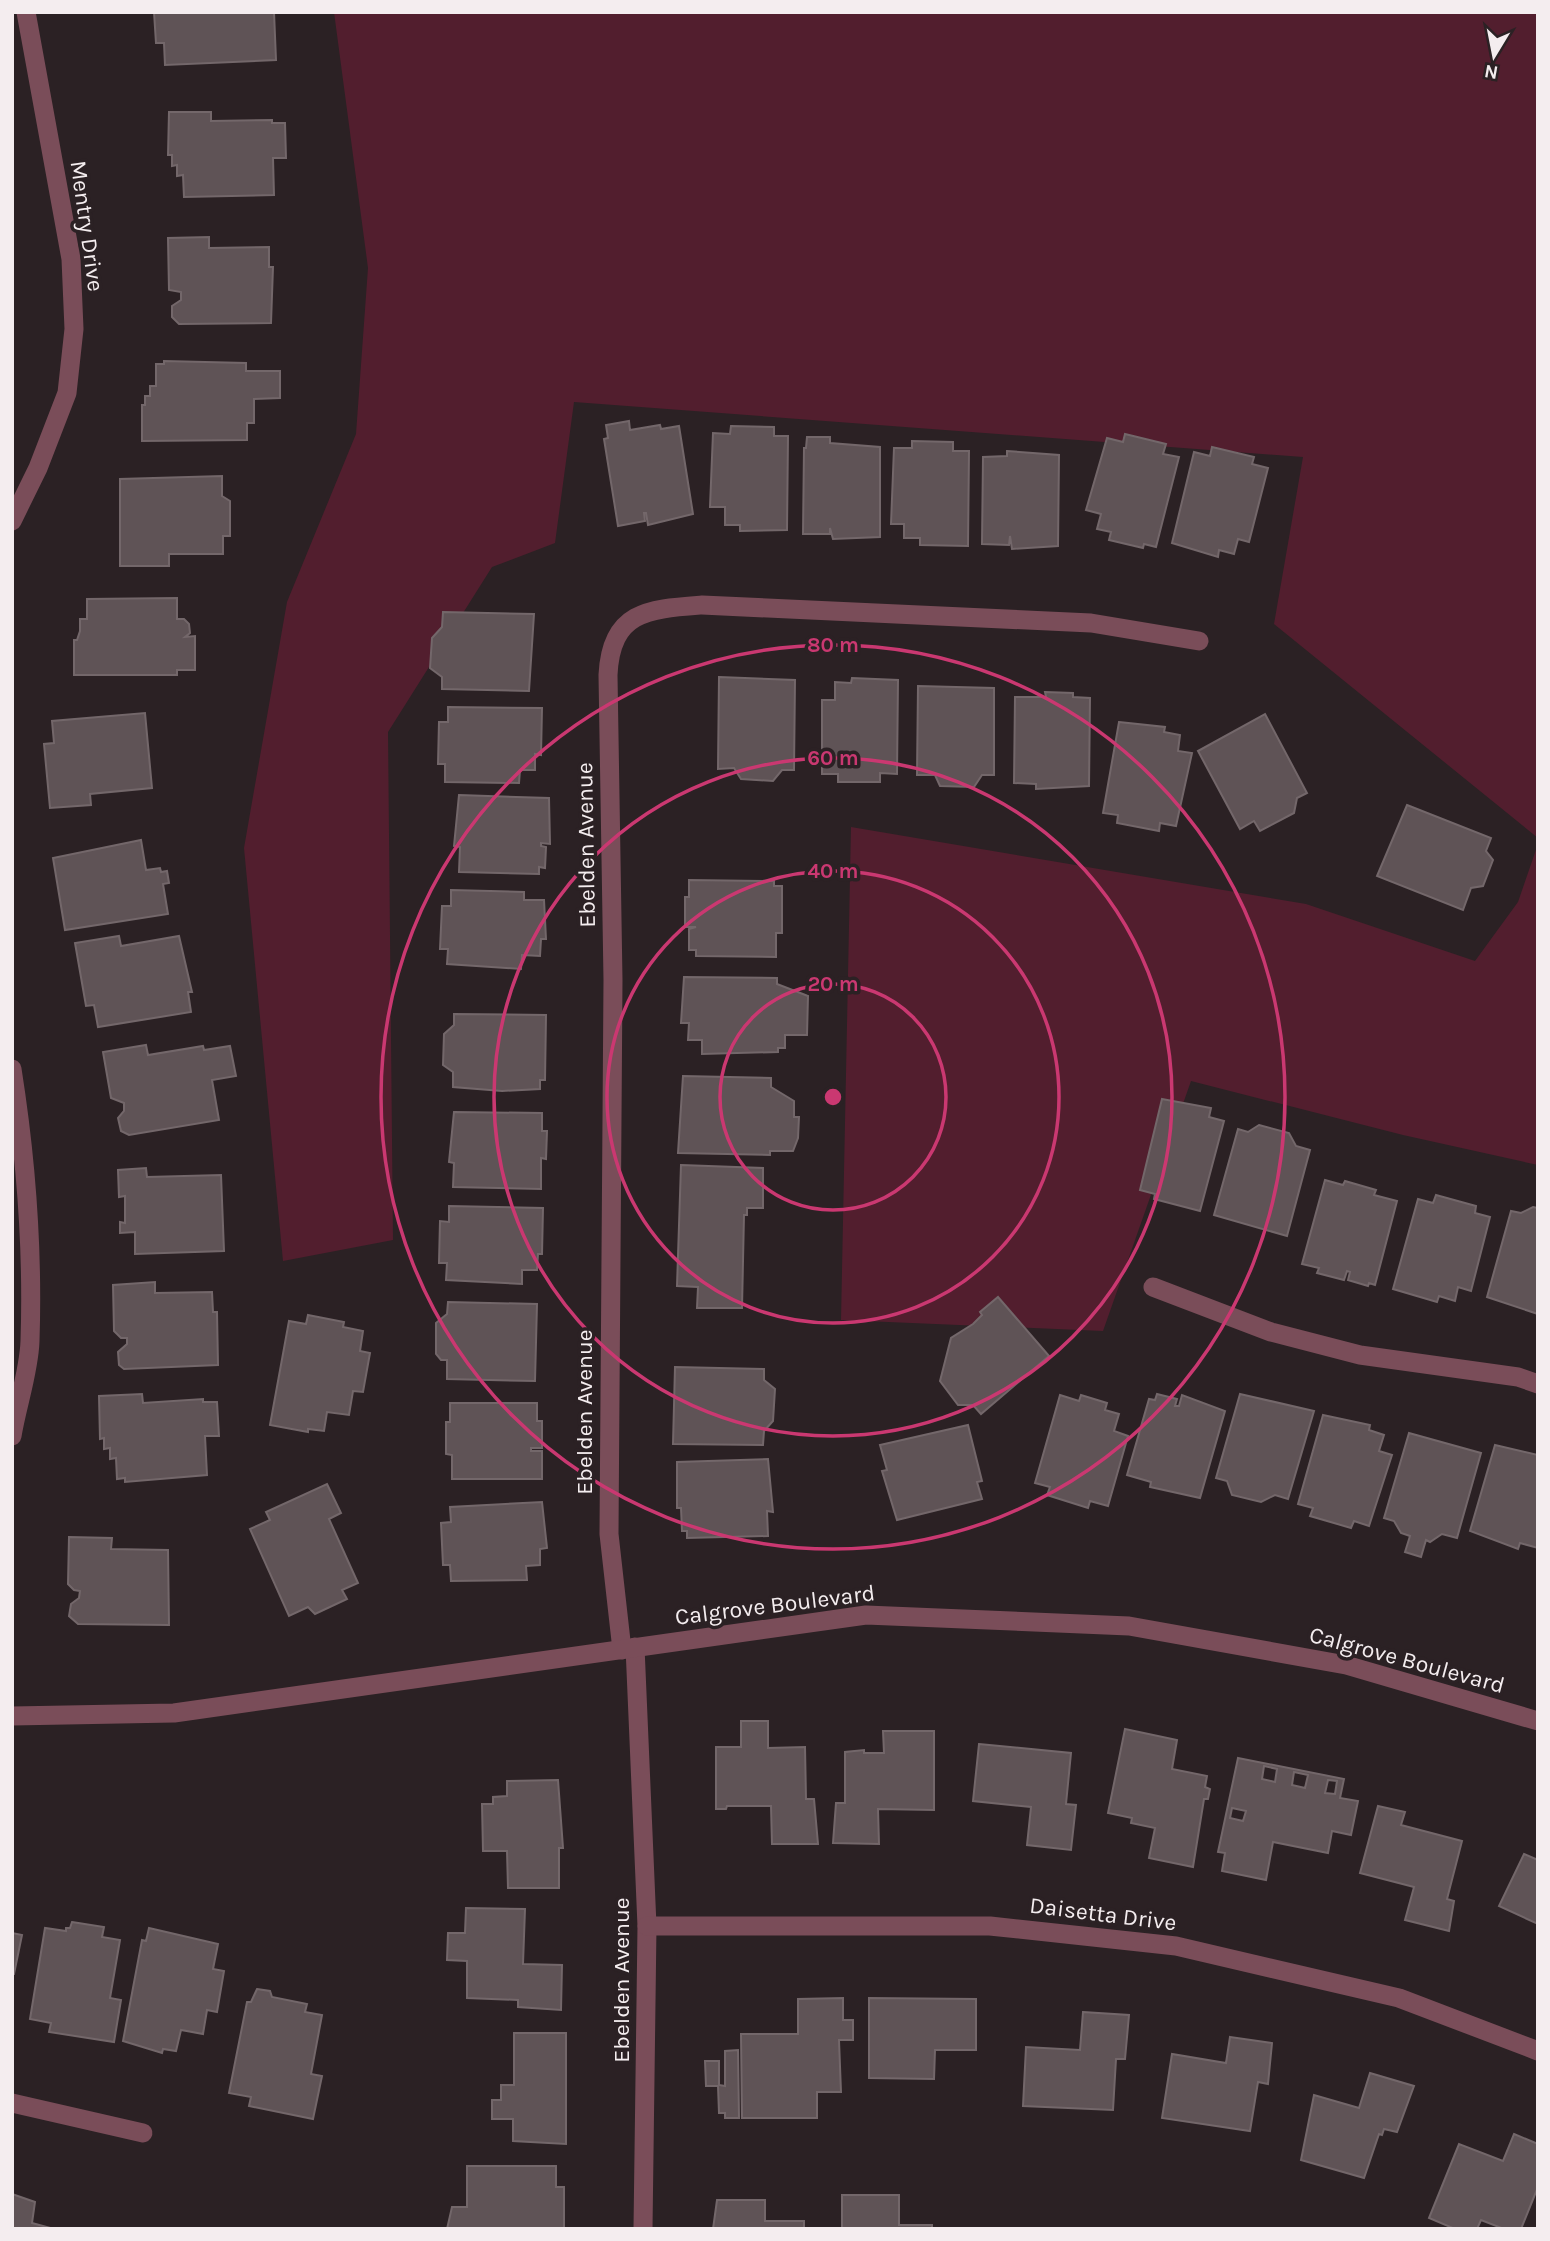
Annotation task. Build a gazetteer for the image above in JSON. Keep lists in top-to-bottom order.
{
  "streets": {
    "street": [
      "Mentry Drive",
      "Ebelden Avenue",
      "Calgrove Boulevard",
      "Daisetta Drive"
    ]
  },
  "crossings": [
    ["Ebelden Avenue", "Calgrove Boulevard"],
    ["Ebelden Avenue", "Daisetta Drive"]
  ],
  "north": "bottom",
  "rings": [
    "80 m",
    "60 m",
    "40 m",
    "20 m"
  ]
}
